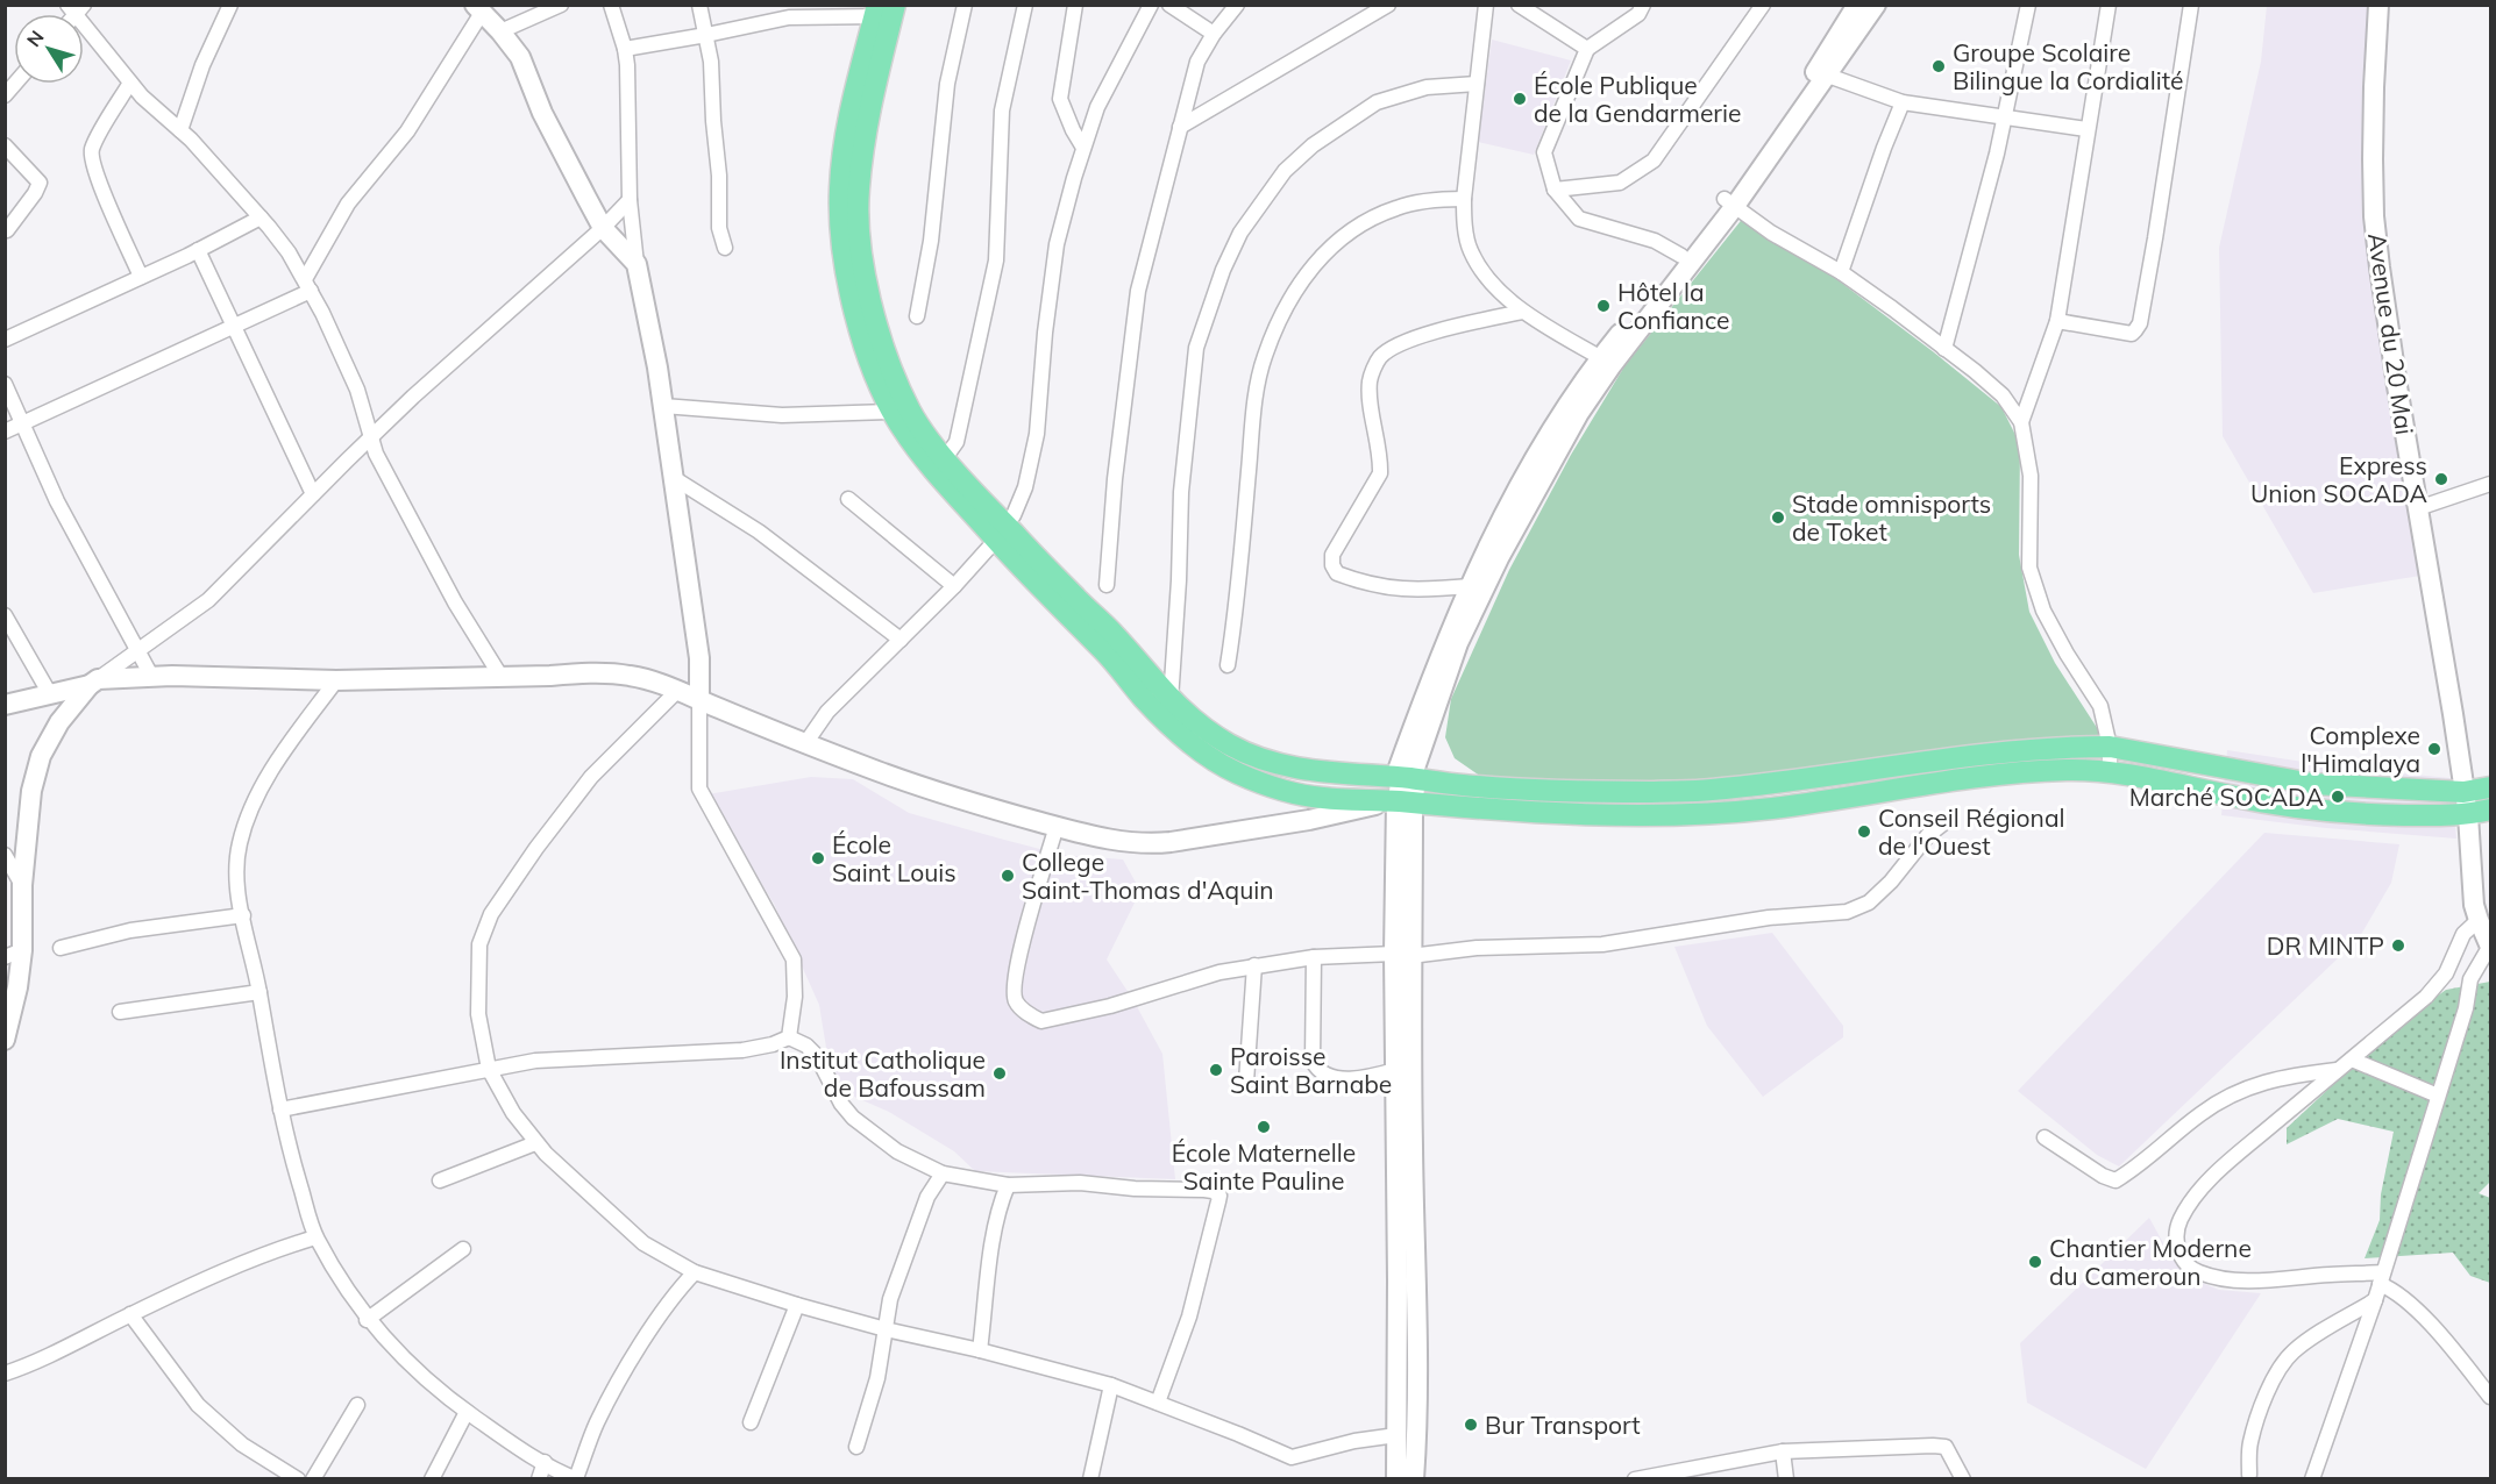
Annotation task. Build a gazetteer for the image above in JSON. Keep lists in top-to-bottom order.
{
  "streets": {
    "street": ["Avenue du 20 Mai"]
  },
  "places": [
    "Groupe Scolaire Bilingue la Cordialité",
    "École Publique de la Gendarmerie",
    "Hôtel la Confiance",
    "Express Union SOCADA",
    "Stade omnisports de Toket",
    "Complexe l'Himalaya",
    "Marché SOCADA",
    "Conseil Régional de l'Ouest",
    "École Saint Louis",
    "College Saint-Thomas d'Aquin",
    "DR MINTP",
    "Paroisse Saint Barnabe",
    "Institut Catholique de Bafoussam",
    "École Maternelle Sainte Pauline",
    "Chantier Moderne du Cameroun",
    "Bur Transport"
  ],
  "north": "top left"
}
